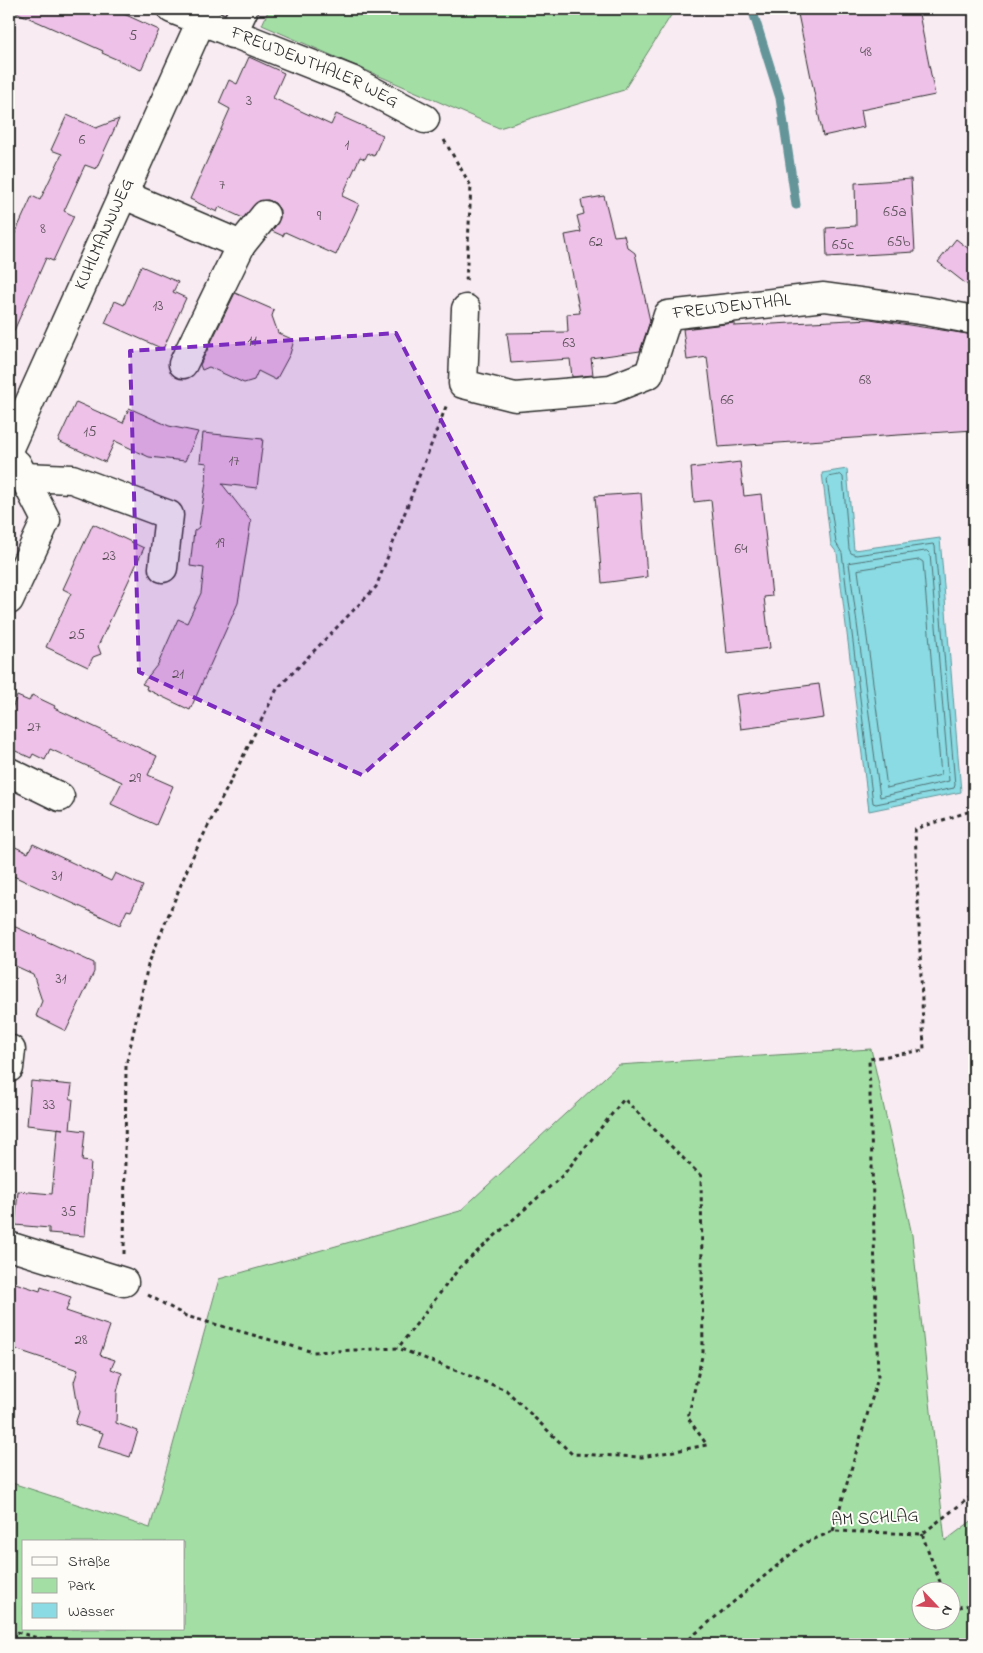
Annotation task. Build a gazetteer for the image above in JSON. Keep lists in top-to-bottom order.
{
  "streets": {
    "street": ["FREUDENTHALER WEG", "KUHLMANNWEG", "FREUDENTHAL"],
    "path": ["AM SCHLAG"]
  },
  "crossings": [
    ["FREUDENTHALER WEG", "KUHLMANNWEG"]
  ],
  "house_numbers": [
    "5",
    "48",
    "3",
    "6",
    "1",
    "7",
    "65a",
    "9",
    "8",
    "62",
    "65b",
    "65c",
    "13",
    "11",
    "63",
    "68",
    "66",
    "15",
    "17",
    "19",
    "64",
    "23",
    "25",
    "21",
    "27",
    "29",
    "31",
    "31",
    "33",
    "35",
    "28"
  ],
  "legend": ["Straße", "Park", "Wasser"],
  "north": "bottom right"
}
